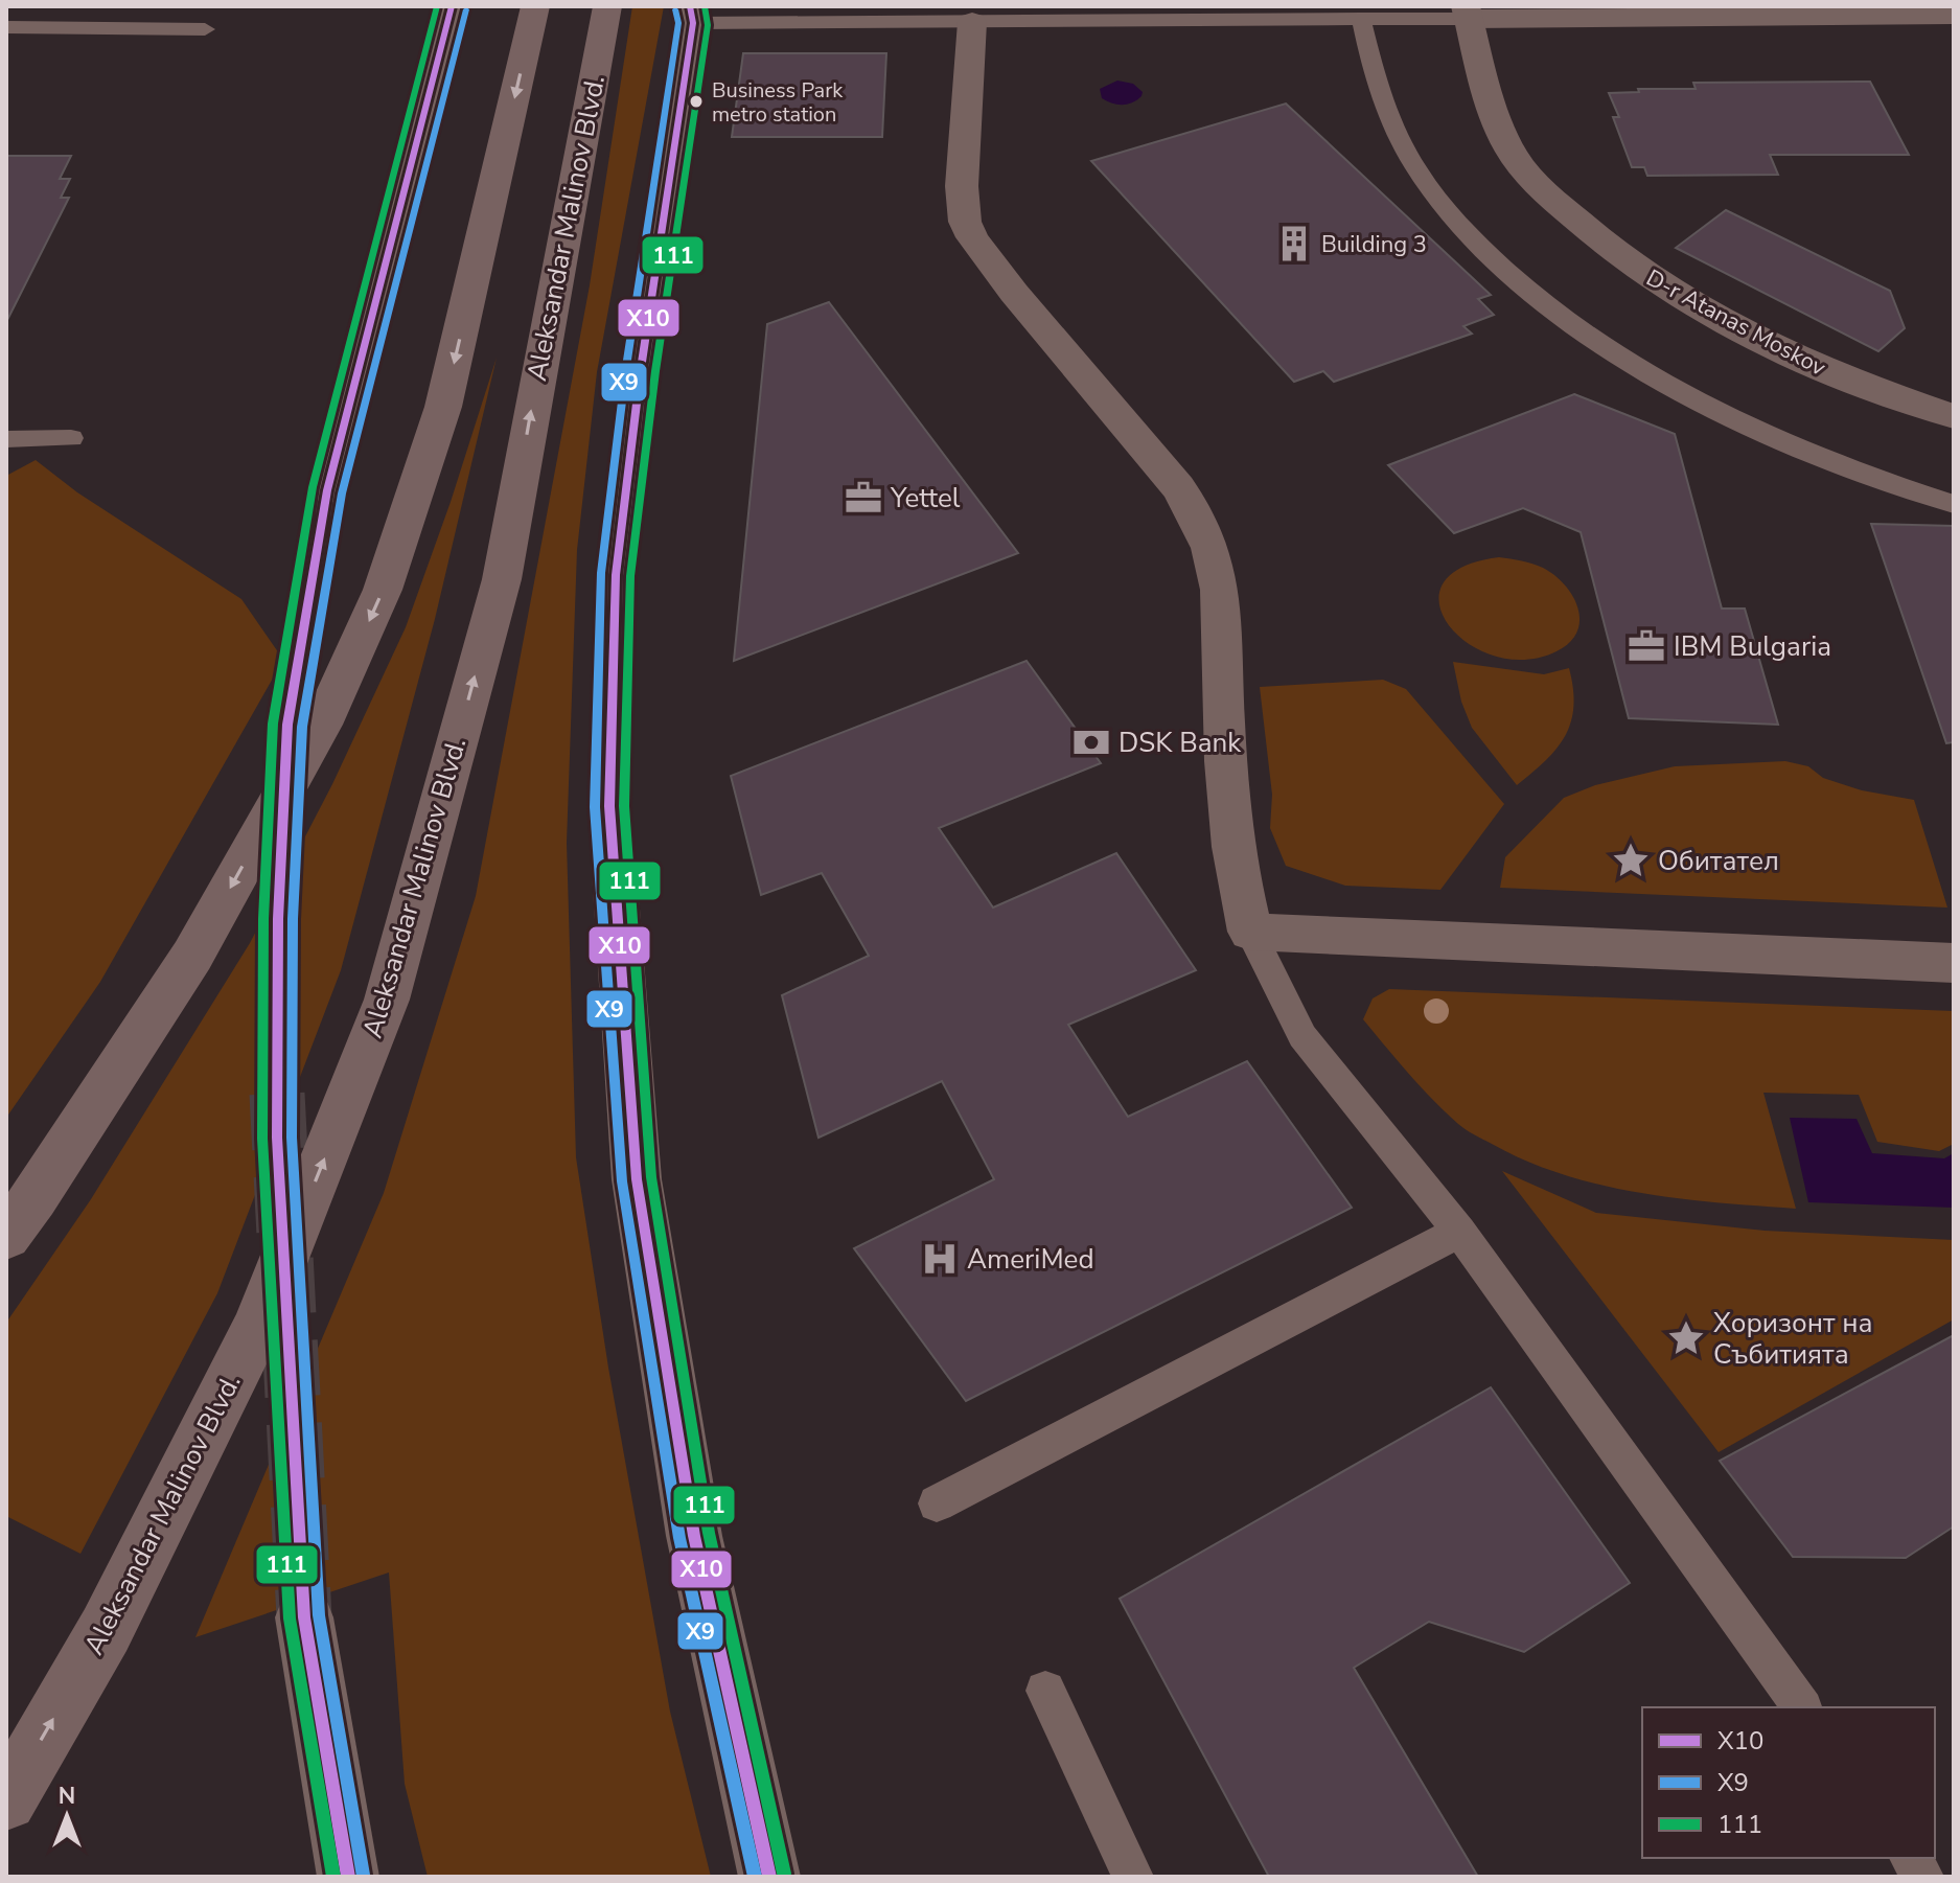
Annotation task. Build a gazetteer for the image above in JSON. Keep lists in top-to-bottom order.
{
  "streets": {
    "main road": ["Aleksandar Malinov Blvd."],
    "street": ["D-r Atanas Moskov"]
  },
  "places": {
    "other": ["Business Park metro station"],
    "building": ["Building 3"],
    "office": ["Yettel", "IBM Bulgaria"],
    "bank": ["DSK Bank"],
    "place": ["Обитател", "Хоризонт на Събитията"],
    "hospital": ["AmeriMed"]
  },
  "lines": ["transit line Х10", "transit line 111", "transit line Х9"],
  "legend": ["Х10", "Х9", "111"],
  "north": "top"
}
